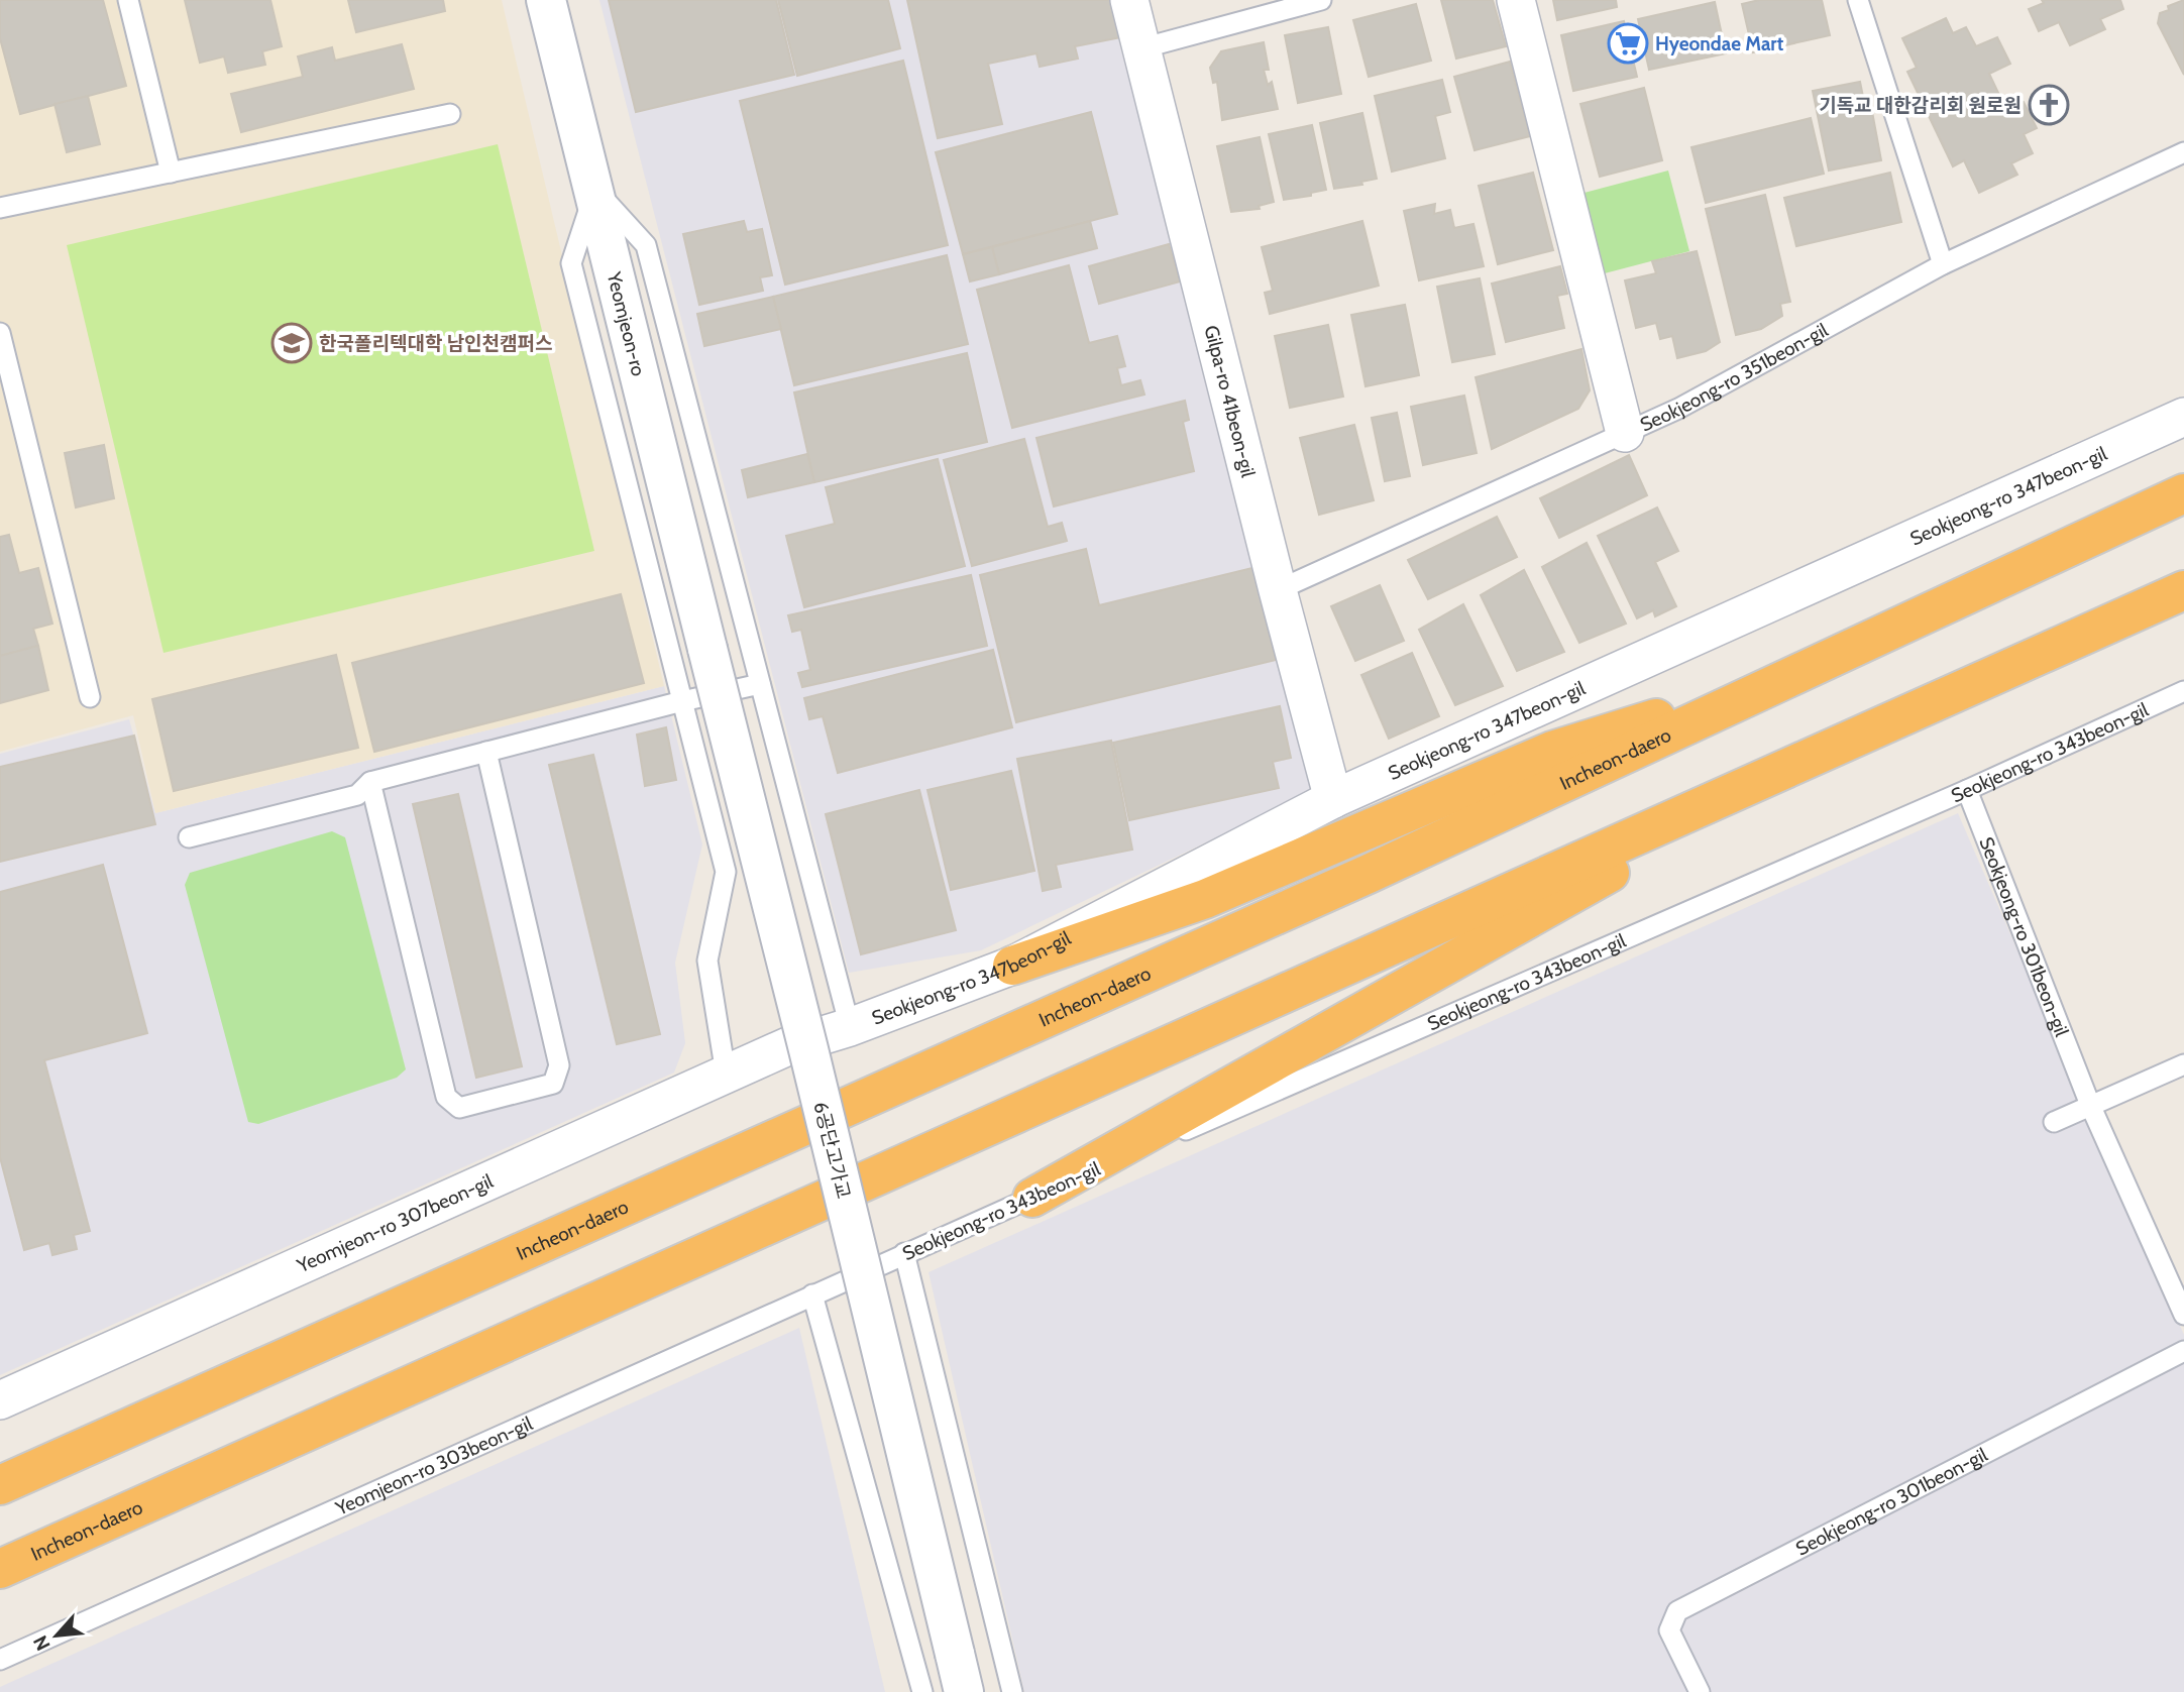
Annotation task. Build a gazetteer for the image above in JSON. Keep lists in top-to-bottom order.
{
  "streets": {
    "highway": ["Incheon-daero"],
    "street": [
      "Yeomjeon-ro",
      "Gilpa-ro 41beon-gil",
      "Seokjeong-ro 347beon-gil",
      "6공단고가교",
      "Yeomjeon-ro 307beon-gil"
    ],
    "lane": [
      "Seokjeong-ro 351beon-gil",
      "Seokjeong-ro 343beon-gil",
      "Seokjeong-ro 301beon-gil",
      "Yeomjeon-ro 303beon-gil"
    ]
  },
  "crossings": [
    ["Yeomjeon-ro", "6공단고가교"],
    ["Seokjeong-ro 351beon-gil", "Gilpa-ro 41beon-gil"],
    ["Gilpa-ro 41beon-gil", "Seokjeong-ro 347beon-gil"],
    ["Seokjeong-ro 347beon-gil", "Yeomjeon-ro 307beon-gil"],
    ["Seokjeong-ro 343beon-gil", "Seokjeong-ro 301beon-gil"],
    ["Seokjeong-ro 343beon-gil", "Yeomjeon-ro 303beon-gil"]
  ],
  "places": {
    "supermarket": ["Hyeondae Mart"],
    "church": ["기독교 대한감리회 원로원"],
    "school or university": ["한국폴리텍대학 남인천캠퍼스"]
  },
  "north": "bottom left"
}
